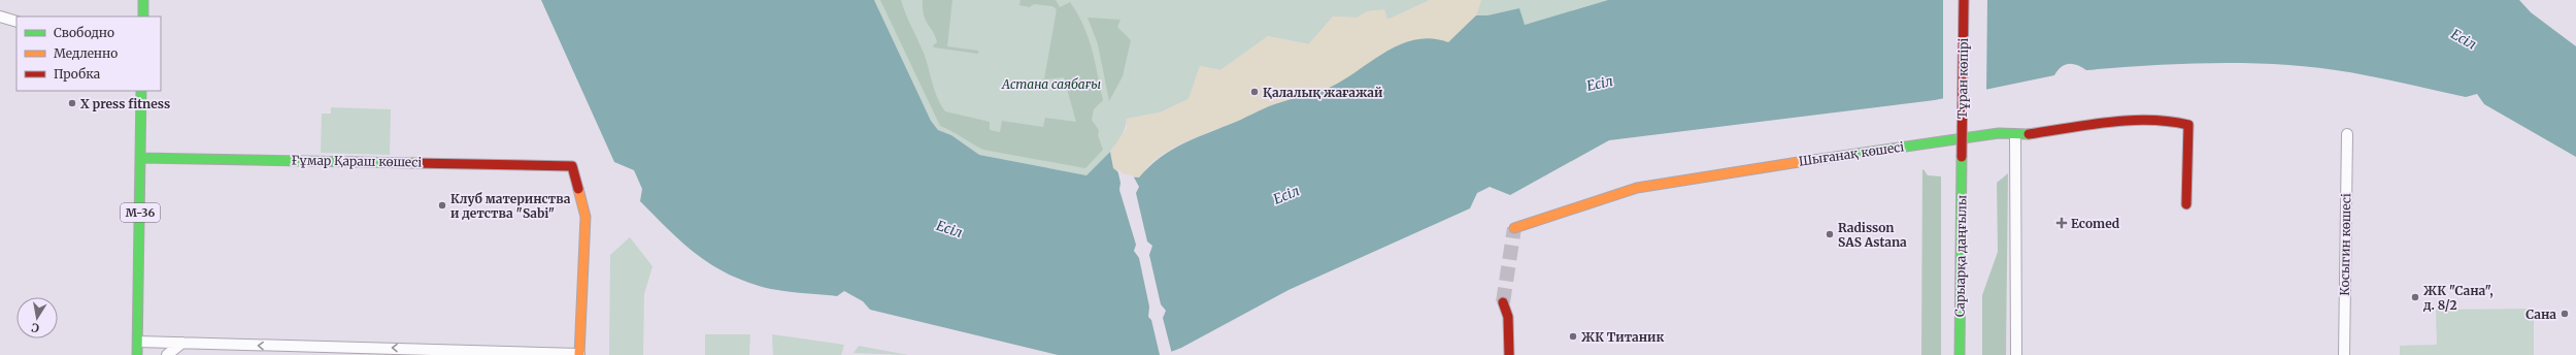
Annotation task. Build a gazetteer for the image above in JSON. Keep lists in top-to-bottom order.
{
  "streets": {
    "street": [
      "Тұран көпірі",
      "Шығанақ көшесі",
      "Ғұмар Қараш көшесі",
      "M-36",
      "Косыгин көшесі",
      "Сарыарқа даңғылы"
    ]
  },
  "crossings": [
    ["Тұран көпірі", "Сарыарқа даңғылы"],
    ["Ғұмар Қараш көшесі", "M-36"]
  ],
  "water": ["Есіл"],
  "parks": ["Астана саябағы"],
  "places": {
    "other": [
      "Қалалық жағажай",
      "X press fitness",
      "Клуб материнства и детства \"Sabi\"",
      "Radisson SAS Astana",
      "ЖК \"Сана\", д. 8/2",
      "Сана",
      "ЖК Титаник"
    ],
    "health": ["Ecomed"]
  },
  "legend": ["Свободно", "Медленно", "Пробка"],
  "north": "bottom"
}
